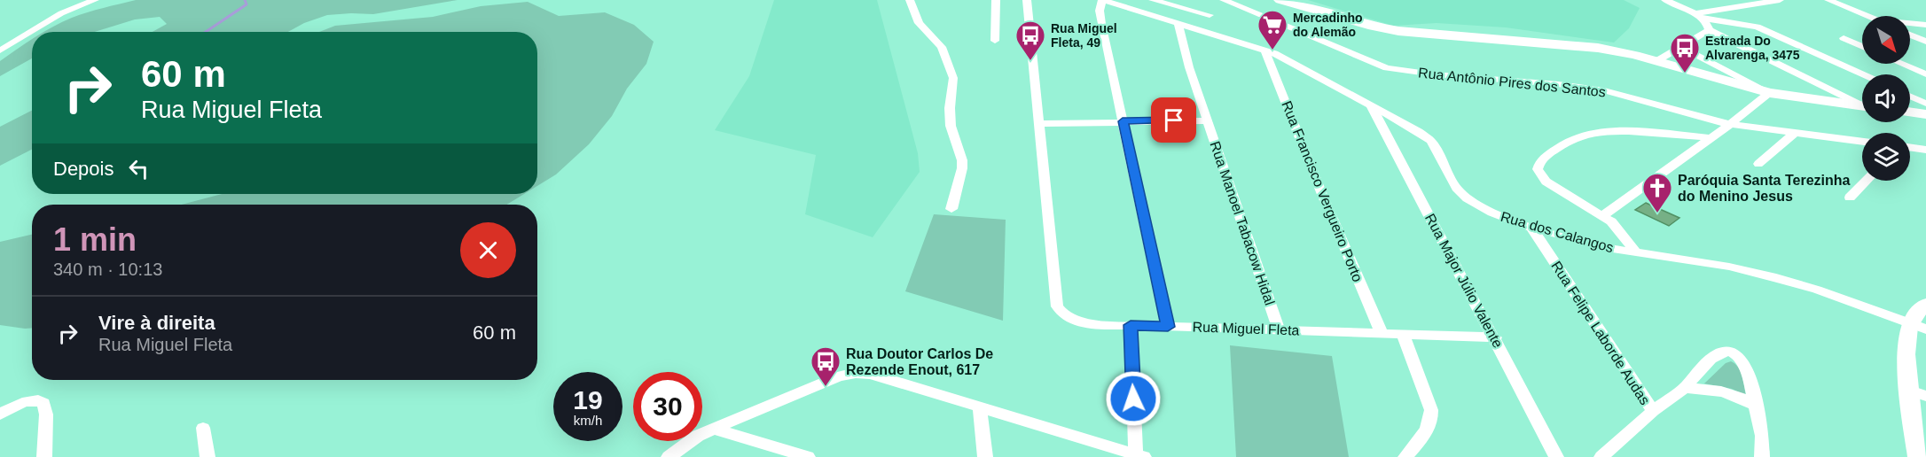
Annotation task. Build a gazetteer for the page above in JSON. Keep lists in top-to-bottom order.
{
  "streets": {
    "street": [
      "Rua Antônio Pires dos Santos",
      "Rua Francisco Vergueiro Porto",
      "Rua Manoel Tabacow Hidal",
      "Rua dos Calangos",
      "Rua Major Júlio Valente",
      "Rua Miguel Fleta",
      "Rua Felipe Laborde Audas"
    ]
  },
  "crossings": [
    ["Rua Francisco Vergueiro Porto", "Rua dos Calangos"],
    ["Rua Francisco Vergueiro Porto", "Rua Miguel Fleta"],
    ["Rua Manoel Tabacow Hidal", "Rua dos Calangos"],
    ["Rua Manoel Tabacow Hidal", "Rua Miguel Fleta"],
    ["Rua dos Calangos", "Rua Major Júlio Valente"],
    ["Rua dos Calangos", "Rua Felipe Laborde Audas"],
    ["Rua Major Júlio Valente", "Rua Miguel Fleta"]
  ],
  "places": {
    "supermarket": ["Mercadinho do Alemão"],
    "bus stop": ["Rua Miguel Fleta, 49", "Estrada Do Alvarenga, 3475", "Rua Doutor Carlos De Rezende Enout, 617"],
    "church": ["Paróquia Santa Terezinha do Menino Jesus"]
  },
  "north": "bottom right",
  "page": {
    "turn": ["60 m", "Rua Miguel Fleta"],
    "then": "Depois",
    "heading": ["1 min", "340 m · 10:13"],
    "list": [
      {
        "name": "Vire à direita",
        "note": "Rua Miguel Fleta",
        "value": "60 m"
      }
    ],
    "speed": "19 km/h",
    "limit": "30"
  }
}
